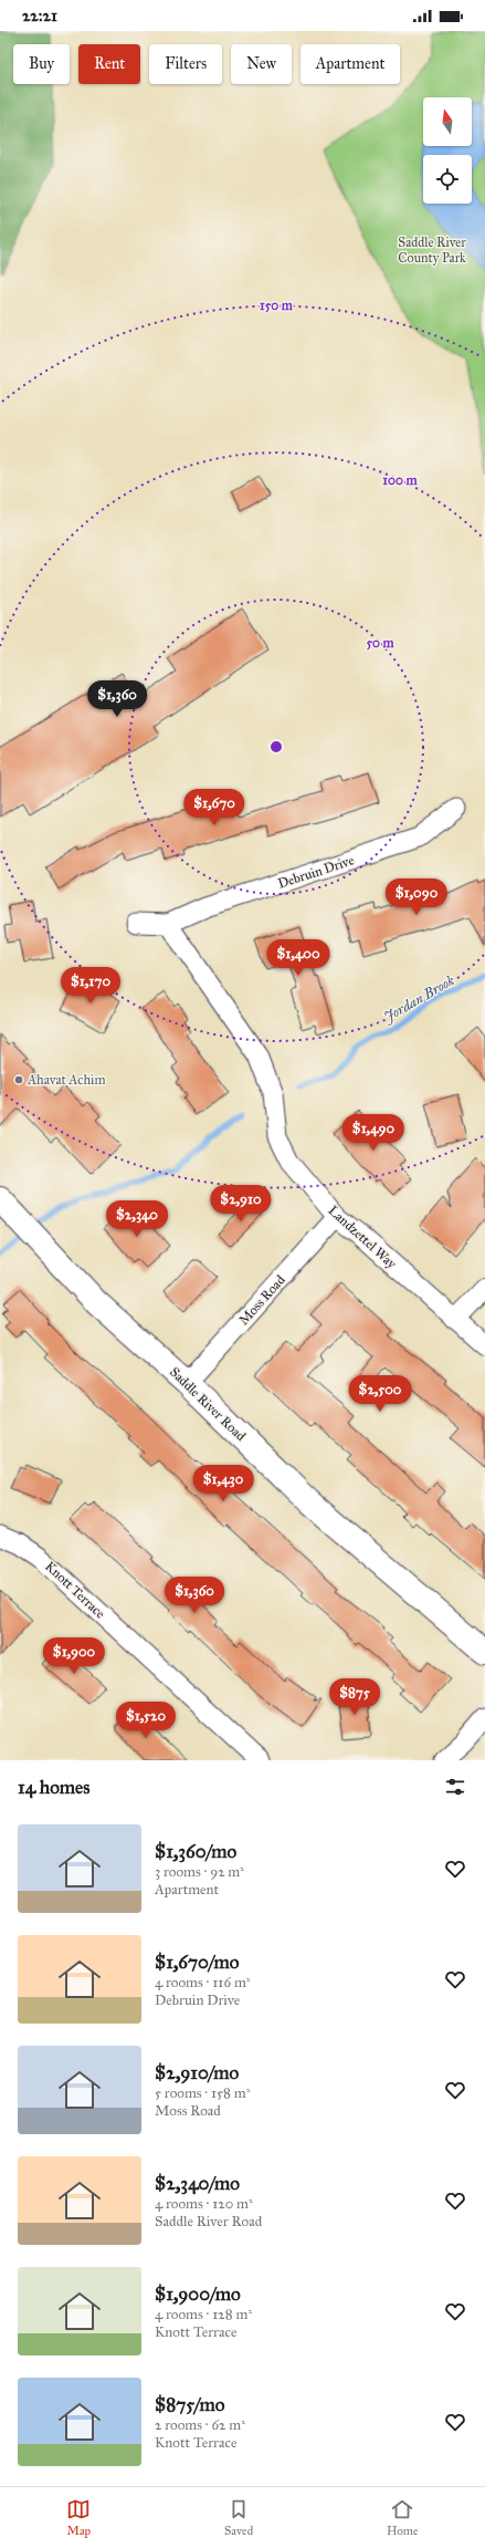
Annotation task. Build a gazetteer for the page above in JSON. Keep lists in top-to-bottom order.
{
  "streets": {
    "main road": ["Saddle River Road"],
    "street": [
      "Debruin Drive",
      "Landzettel Way",
      "Moss Road",
      "Knott Terrace"
    ]
  },
  "crossings": [
    ["Debruin Drive", "Landzettel Way"],
    ["Landzettel Way", "Moss Road"],
    ["Moss Road", "Saddle River Road"]
  ],
  "water": ["Jordan Brook"],
  "parks": ["Saddle River County Park"],
  "places": ["Ahavat Achim"],
  "north": "top",
  "page": {
    "status": "22:21",
    "chip": [
      "Buy",
      "Rent",
      "Filters",
      "New",
      "Apartment"
    ],
    "price": [
      "$1,360",
      "$1,670",
      "$1,090",
      "$1,400",
      "$1,170",
      "$1,490",
      "$2,910",
      "$2,340",
      "$2,500",
      "$1,430",
      "$1,360",
      "$1,900",
      "$875",
      "$1,520"
    ],
    "heading": "14 homes",
    "list": [
      {
        "name": "$1,360/mo",
        "note": "3 rooms · 92 m² · Apartment"
      },
      {
        "name": "$1,670/mo",
        "note": "4 rooms · 116 m² · Debruin Drive"
      },
      {
        "name": "$2,910/mo",
        "note": "5 rooms · 158 m² · Moss Road"
      },
      {
        "name": "$2,340/mo",
        "note": "4 rooms · 120 m² · Saddle River Road"
      },
      {
        "name": "$1,900/mo",
        "note": "4 rooms · 128 m² · Knott Terrace"
      },
      {
        "name": "$875/mo",
        "note": "2 rooms · 62 m² · Knott Terrace"
      }
    ],
    "tabs": ["Map", "Saved", "Home"]
  },
  "rings": ["150 m", "100 m", "50 m"]
}
